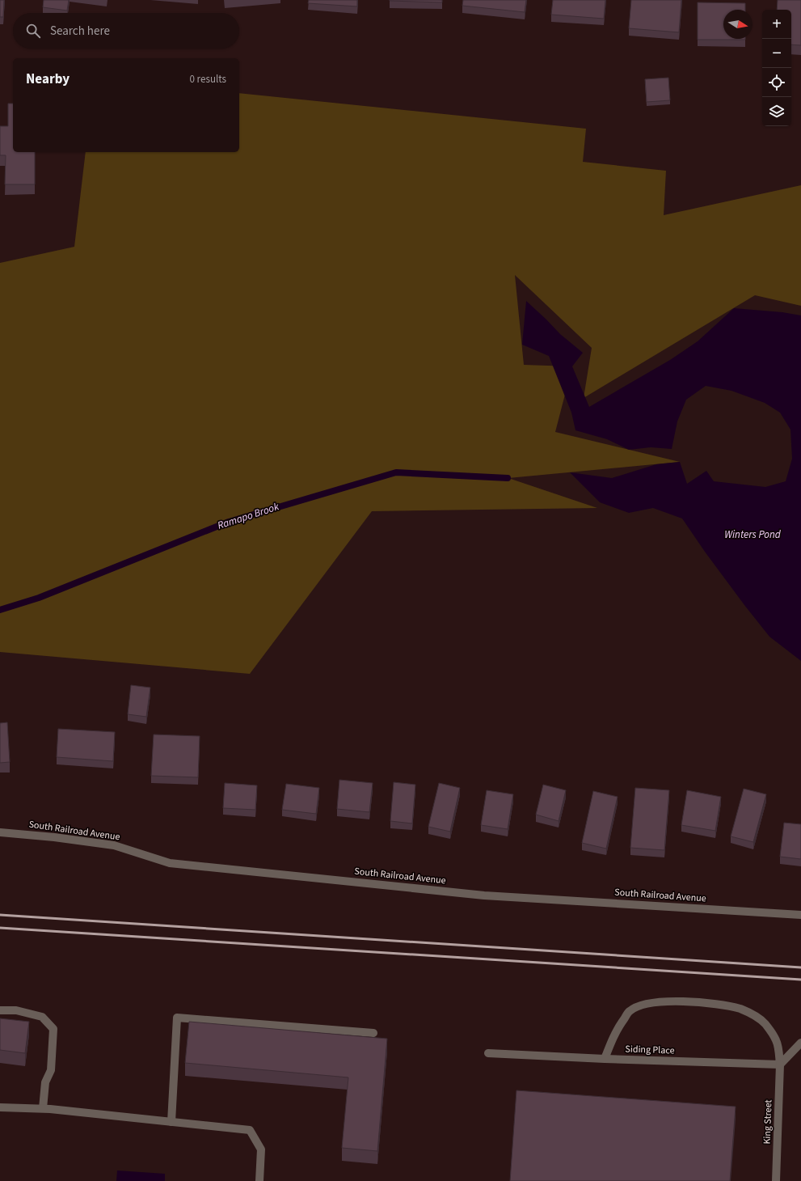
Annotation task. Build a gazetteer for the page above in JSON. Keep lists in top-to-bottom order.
{
  "streets": {
    "street": ["South Railroad Avenue", "Siding Place", "King Street"]
  },
  "crossings": [
    ["Siding Place", "King Street"]
  ],
  "water": ["Ramapo Brook", "Winters Pond"],
  "north": "right",
  "page": {
    "map_buttons": ["+", "−"],
    "search": "Search here",
    "heading": ["Nearby", "0 results"]
  }
}
